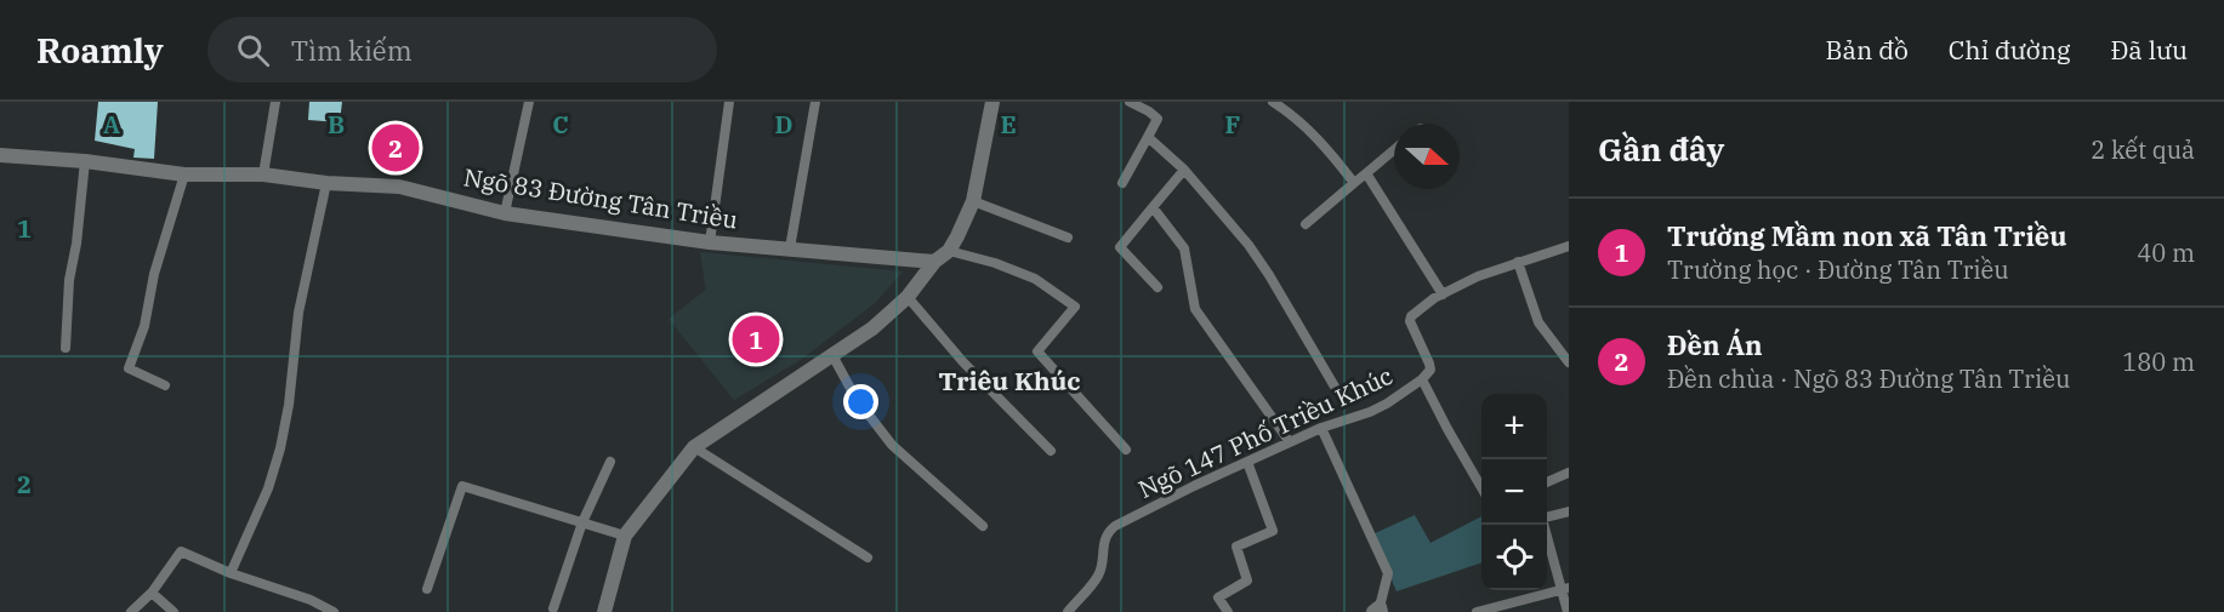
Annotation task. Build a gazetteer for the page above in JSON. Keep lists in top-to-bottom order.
{
  "streets": {
    "street": ["Ngõ 83 Đường Tân Triều"],
    "lane": ["Ngõ 147 Phố Triều Khúc"]
  },
  "districts": ["Triêu Khúc"],
  "north": "right",
  "page": {
    "header": "Roamly",
    "search": "Tìm kiếm",
    "nav": ["Bản đồ", "Chỉ đường", "Đã lưu"],
    "heading": ["Gần đây", "2 kết quả"],
    "pins": ["2", "1"],
    "list": [
      {
        "mark": "1",
        "name": "Trường Mầm non xã Tân Triều",
        "note": "Trường học · Đường Tân Triều",
        "value": "40 m"
      },
      {
        "mark": "2",
        "name": "Đền Án",
        "note": "Đền chùa · Ngõ 83 Đường Tân Triều",
        "value": "180 m"
      }
    ],
    "map_buttons": ["+", "−"]
  },
  "grid": {
    "columns": [
      "A",
      "B",
      "C",
      "D",
      "E",
      "F"
    ],
    "rows": ["1", "2"]
  }
}
